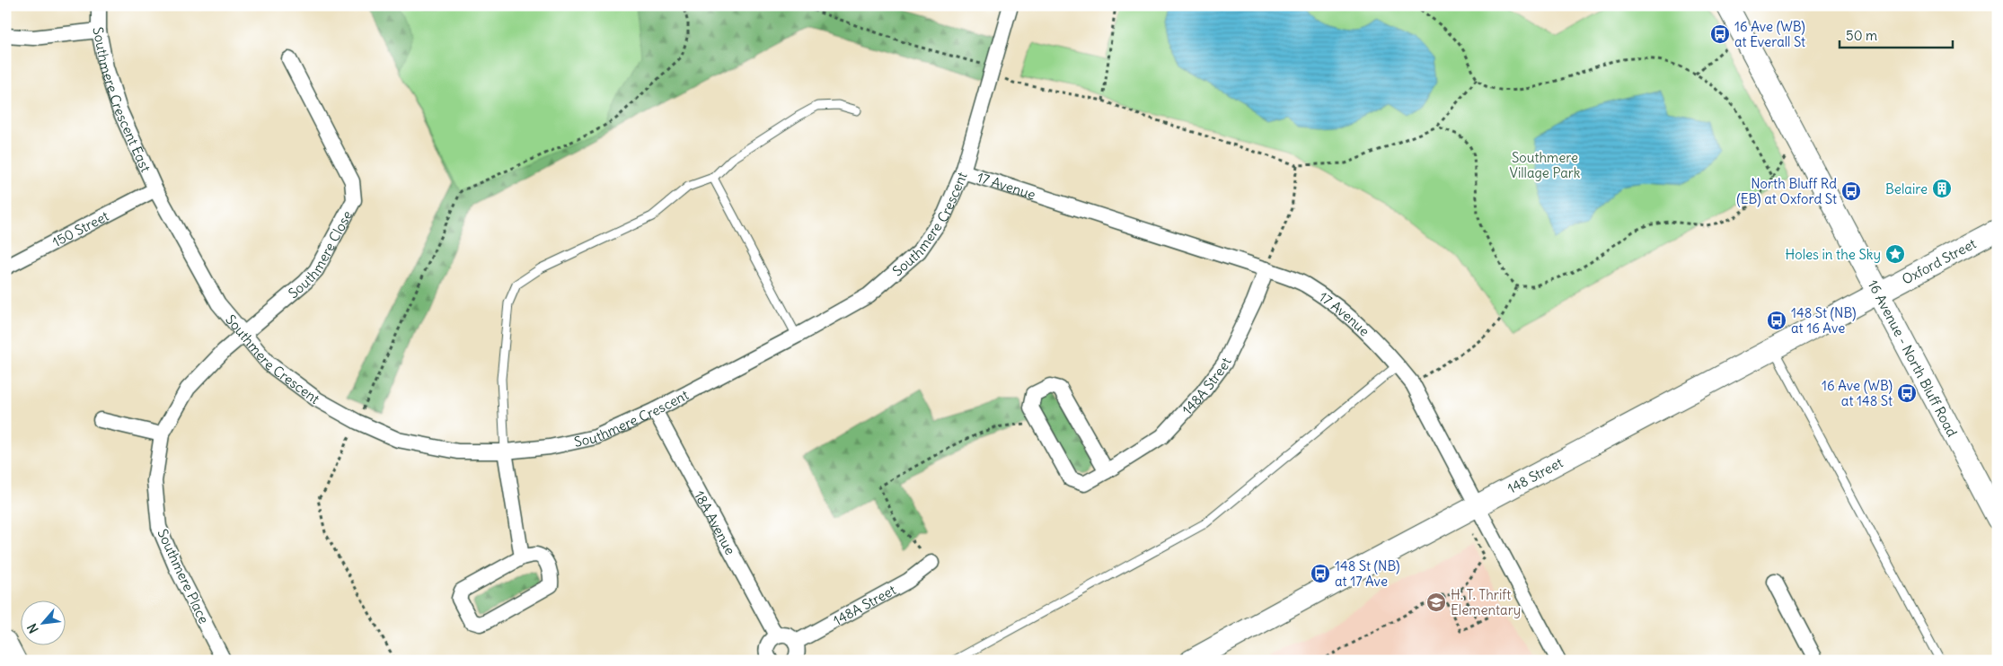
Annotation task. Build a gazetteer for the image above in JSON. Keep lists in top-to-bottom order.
{
  "streets": {
    "main road": ["Oxford Street", "16 Avenue - North Bluff Road", "148 Street"],
    "street": [
      "Southmere Crescent East",
      "17 Avenue",
      "Southmere Crescent",
      "150 Street",
      "Southmere Close",
      "148A Street",
      "18A Avenue",
      "Southmere Place"
    ]
  },
  "crossings": [
    ["Southmere Crescent East", "Southmere Crescent"],
    ["Southmere Crescent East", "150 Street"],
    ["17 Avenue", "Southmere Crescent"],
    ["17 Avenue", "148A Street"],
    ["17 Avenue", "148 Street"],
    ["Southmere Crescent", "150 Street"],
    ["Southmere Crescent", "Southmere Close"],
    ["Southmere Crescent", "18A Avenue"],
    ["Southmere Crescent", "Southmere Place"],
    ["Southmere Close", "Southmere Place"],
    ["Oxford Street", "16 Avenue - North Bluff Road"],
    ["Oxford Street", "148 Street"],
    ["16 Avenue - North Bluff Road", "148 Street"]
  ],
  "parks": ["Southmere Village Park"],
  "places": {
    "bus stop": [
      "16 Ave (WB) at Everall St",
      "North Bluff Rd (EB) at Oxford St",
      "148 St (NB) at 16 Ave",
      "16 Ave (WB) at 148 St",
      "148 St (NB) at 17 Ave"
    ],
    "building": ["Belaire"],
    "place": ["Holes in the Sky"],
    "school or university": ["H. T. Thrift Elementary"]
  },
  "scale_bar": "50 m",
  "north": "bottom left"
}
